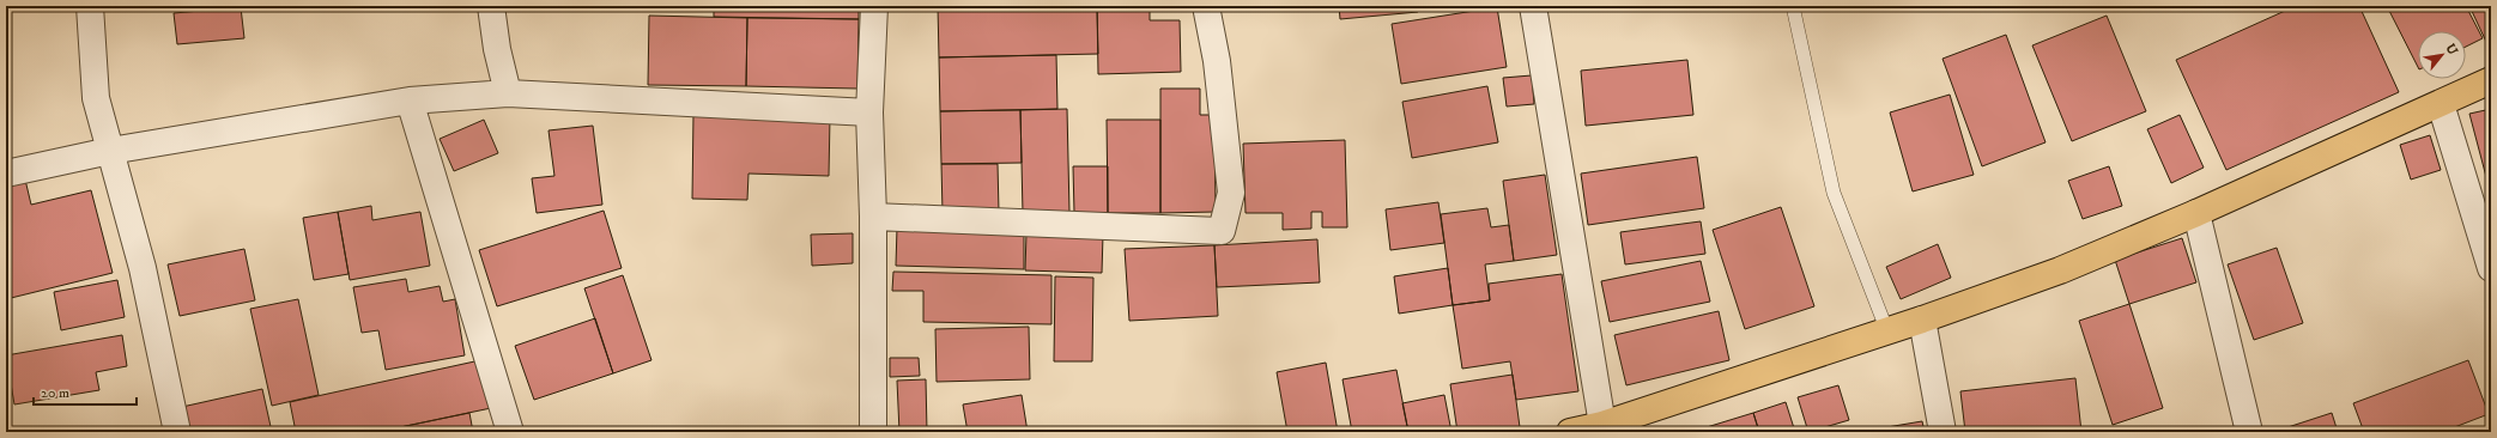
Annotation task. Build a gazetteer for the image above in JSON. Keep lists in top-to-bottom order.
{
  "scale_bar": "20 m",
  "north": "top right"
}
